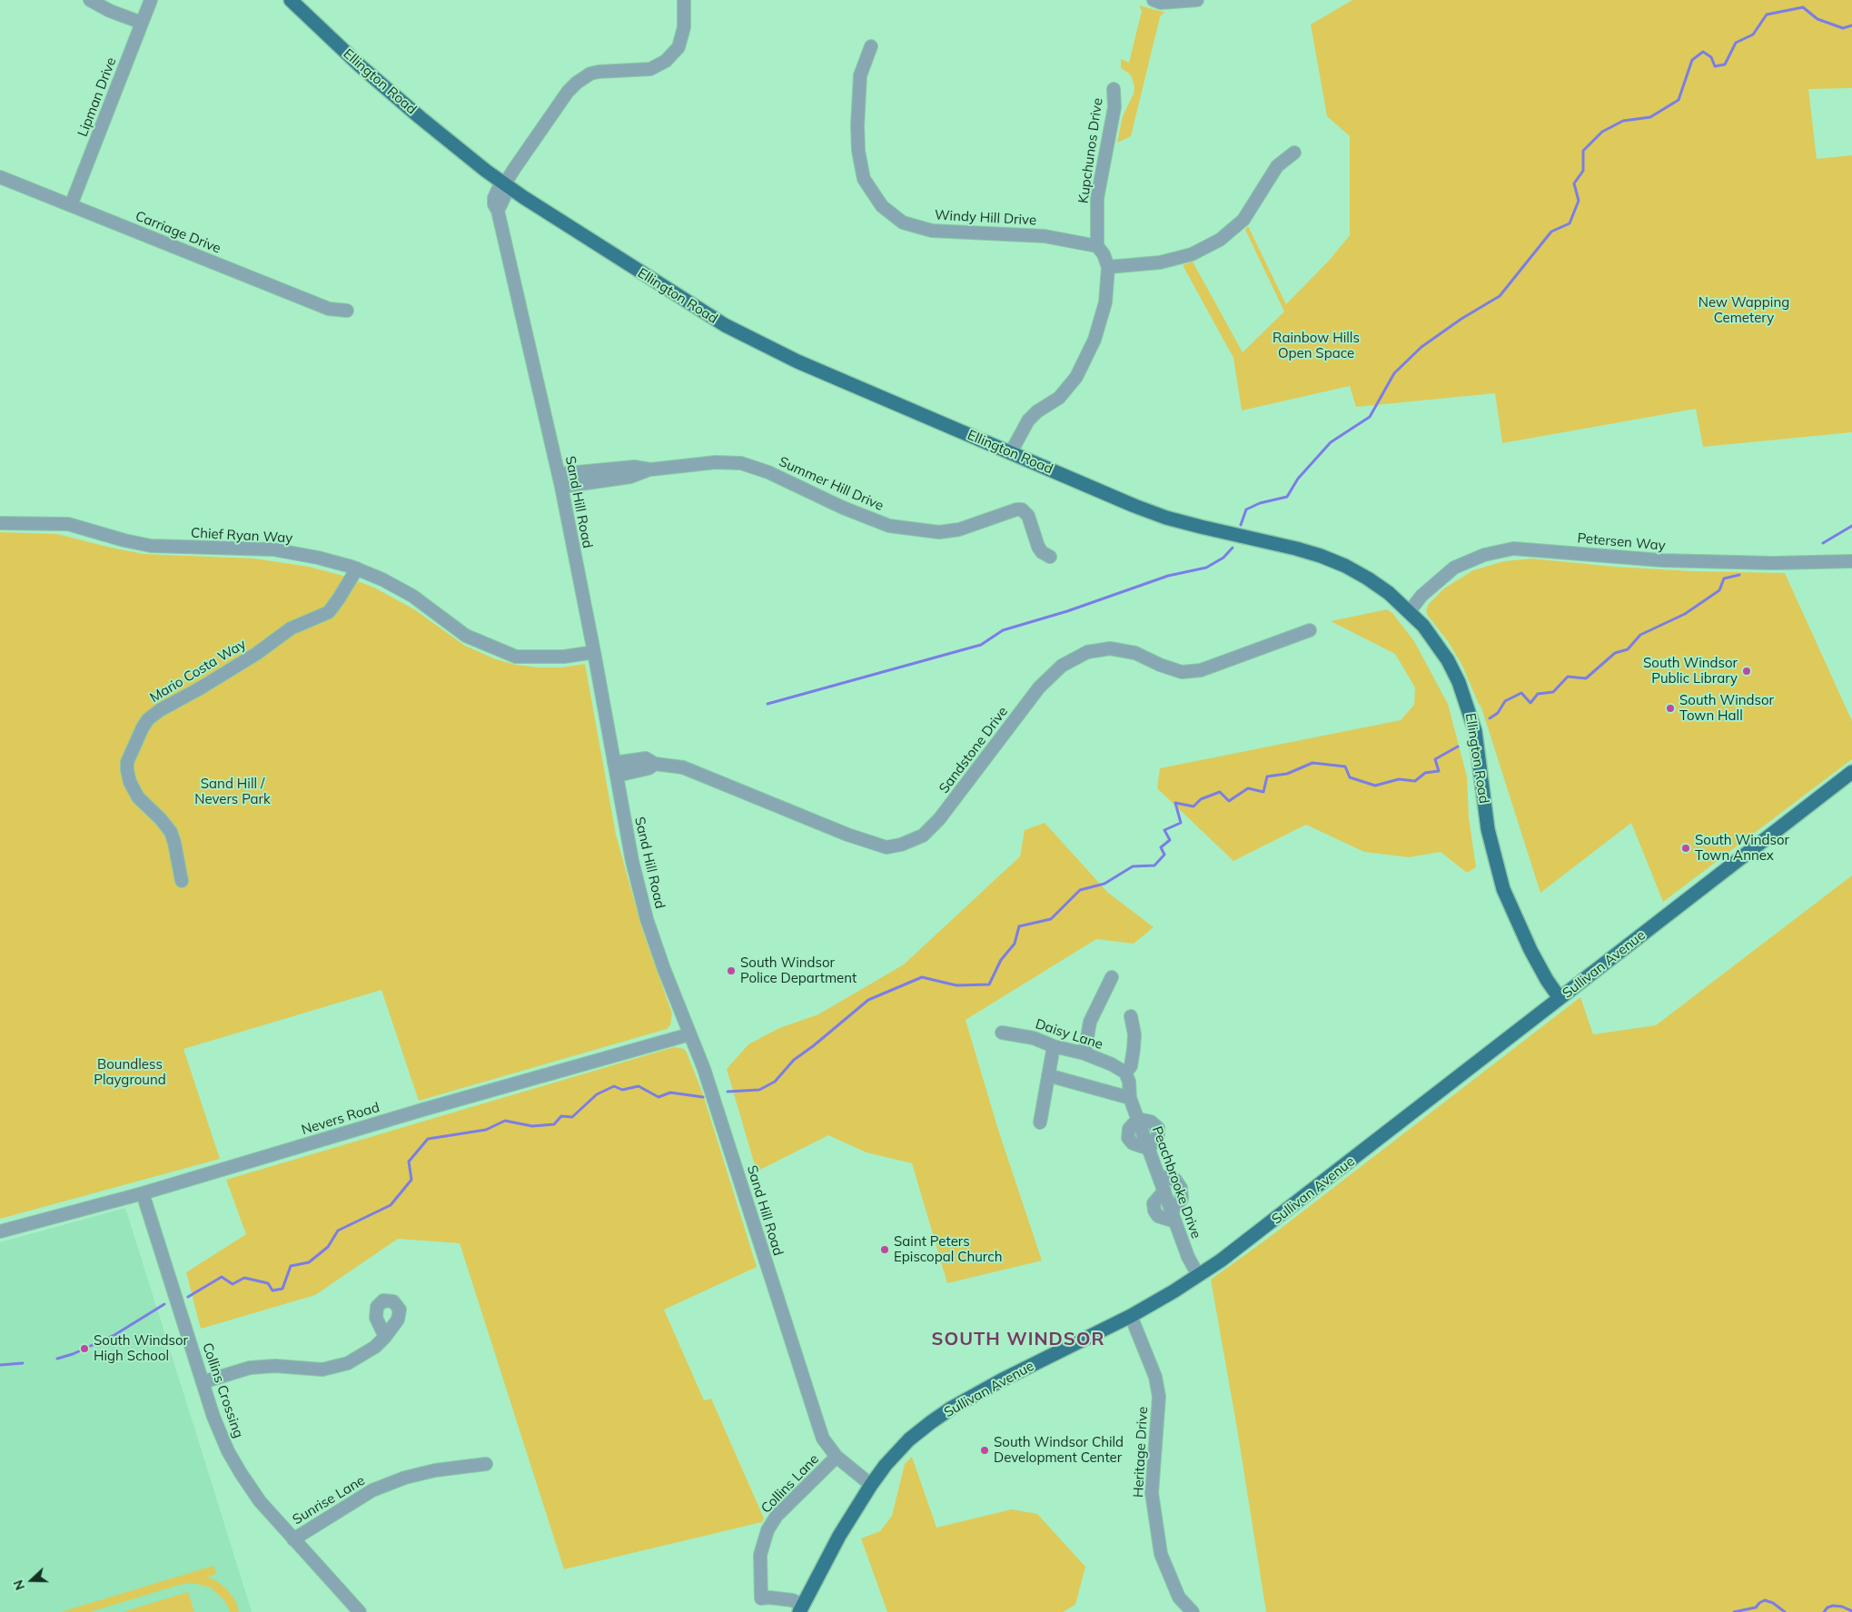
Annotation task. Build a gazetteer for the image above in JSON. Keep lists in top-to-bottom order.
{
  "streets": {
    "main road": ["Ellington Road", "Sullivan Avenue"],
    "street": [
      "Lipman Drive",
      "Kupchunos Drive",
      "Windy Hill Drive",
      "Carriage Drive",
      "Summer Hill Drive",
      "Sand Hill Road",
      "Chief Ryan Way",
      "Petersen Way",
      "Mario Costa Way",
      "Sandstone Drive",
      "Daisy Lane",
      "Nevers Road",
      "Peachbrooke Drive",
      "Collins Crossing",
      "Heritage Drive",
      "Collins Lane",
      "Sunrise Lane"
    ]
  },
  "crossings": [
    ["Ellington Road", "Sand Hill Road"],
    ["Ellington Road", "Petersen Way"],
    ["Ellington Road", "Sullivan Avenue"],
    ["Lipman Drive", "Carriage Drive"],
    ["Kupchunos Drive", "Windy Hill Drive"],
    ["Summer Hill Drive", "Sand Hill Road"],
    ["Sand Hill Road", "Chief Ryan Way"],
    ["Sand Hill Road", "Sandstone Drive"],
    ["Sand Hill Road", "Sullivan Avenue"],
    ["Sand Hill Road", "Nevers Road"],
    ["Sand Hill Road", "Collins Lane"],
    ["Chief Ryan Way", "Mario Costa Way"],
    ["Sullivan Avenue", "Peachbrooke Drive"],
    ["Sullivan Avenue", "Heritage Drive"],
    ["Sullivan Avenue", "Collins Lane"],
    ["Daisy Lane", "Peachbrooke Drive"],
    ["Nevers Road", "Collins Crossing"],
    ["Collins Crossing", "Sunrise Lane"]
  ],
  "districts": ["SOUTH WINDSOR"],
  "parks": [
    "New Wapping Cemetery",
    "Rainbow Hills Open Space",
    "Sand Hill / Nevers Park",
    "Boundless Playground"
  ],
  "places": [
    "South Windsor Public Library",
    "South Windsor Town Hall",
    "South Windsor Town Annex",
    "South Windsor Police Department",
    "Saint Peters Episcopal Church",
    "South Windsor High School",
    "South Windsor Child Development Center"
  ],
  "north": "left"
}
